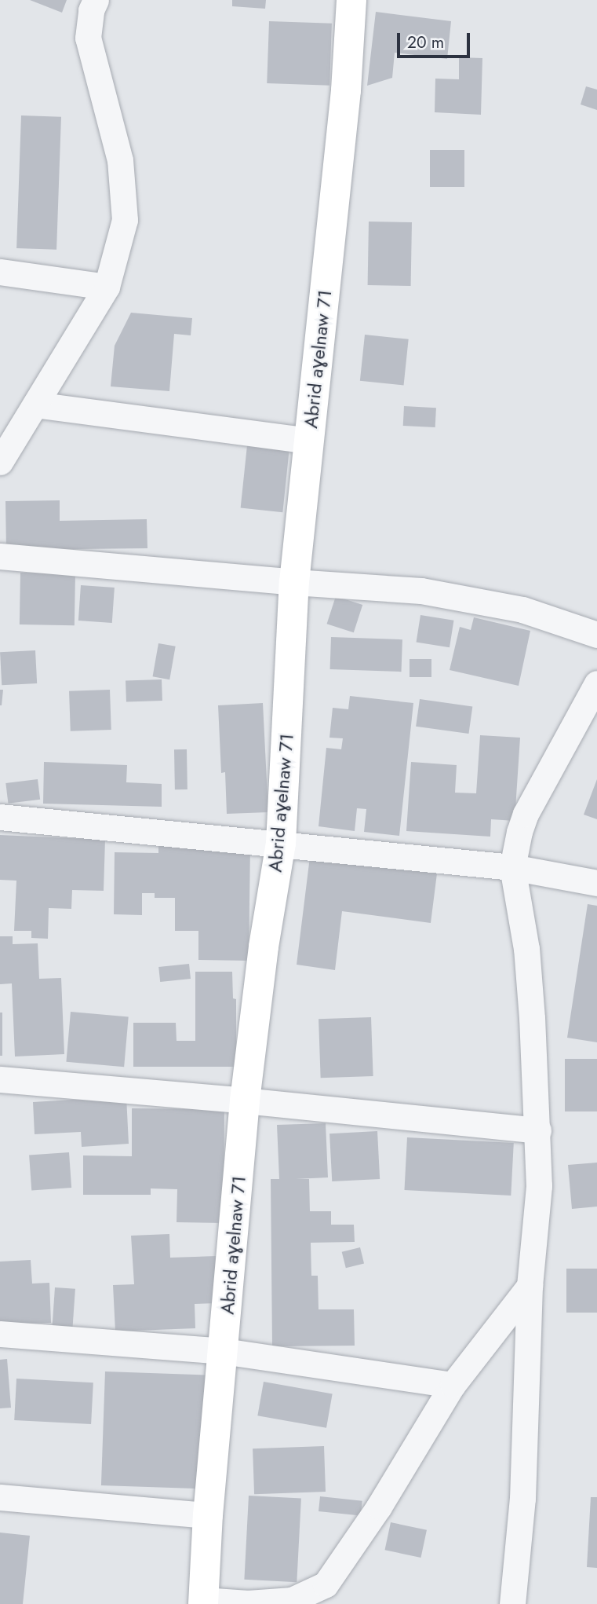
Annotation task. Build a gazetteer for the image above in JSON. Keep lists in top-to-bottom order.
{
  "streets": {
    "main road": ["Abrid aɣelnaw 71"]
  },
  "scale_bar": "20 m"
}
